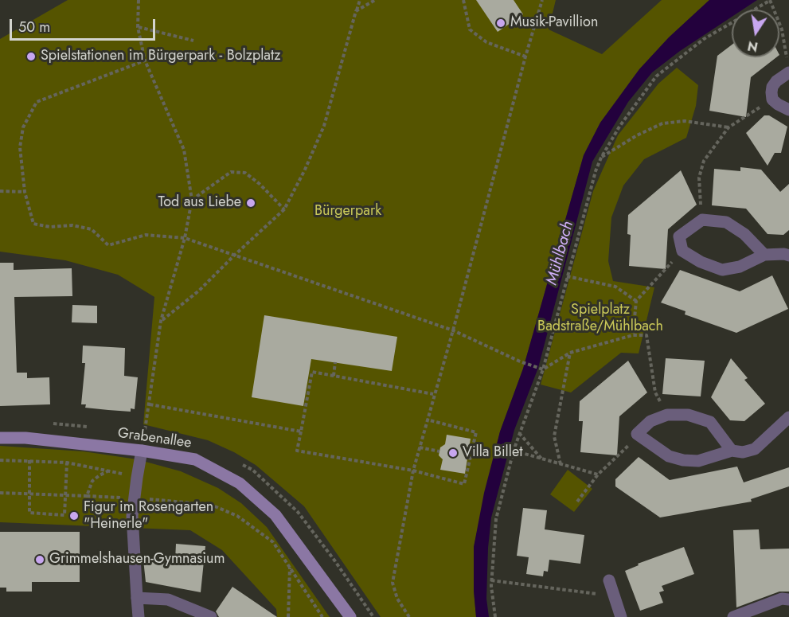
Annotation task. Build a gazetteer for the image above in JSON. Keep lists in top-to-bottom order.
{
  "streets": {
    "main road": ["Grabenallee"]
  },
  "water": ["Mühlbach"],
  "parks": ["Bürgerpark", "Spielplatz Badstraße/Mühlbach"],
  "places": [
    "Musik-Pavillion",
    "Spielstationen im Bürgerpark - Bolzplatz",
    "Tod aus Liebe",
    "Villa Billet",
    "Figur im Rosengarten \"Heinerle\"",
    "Grimmelshausen-Gymnasium"
  ],
  "scale_bar": "50 m",
  "north": "bottom"
}
